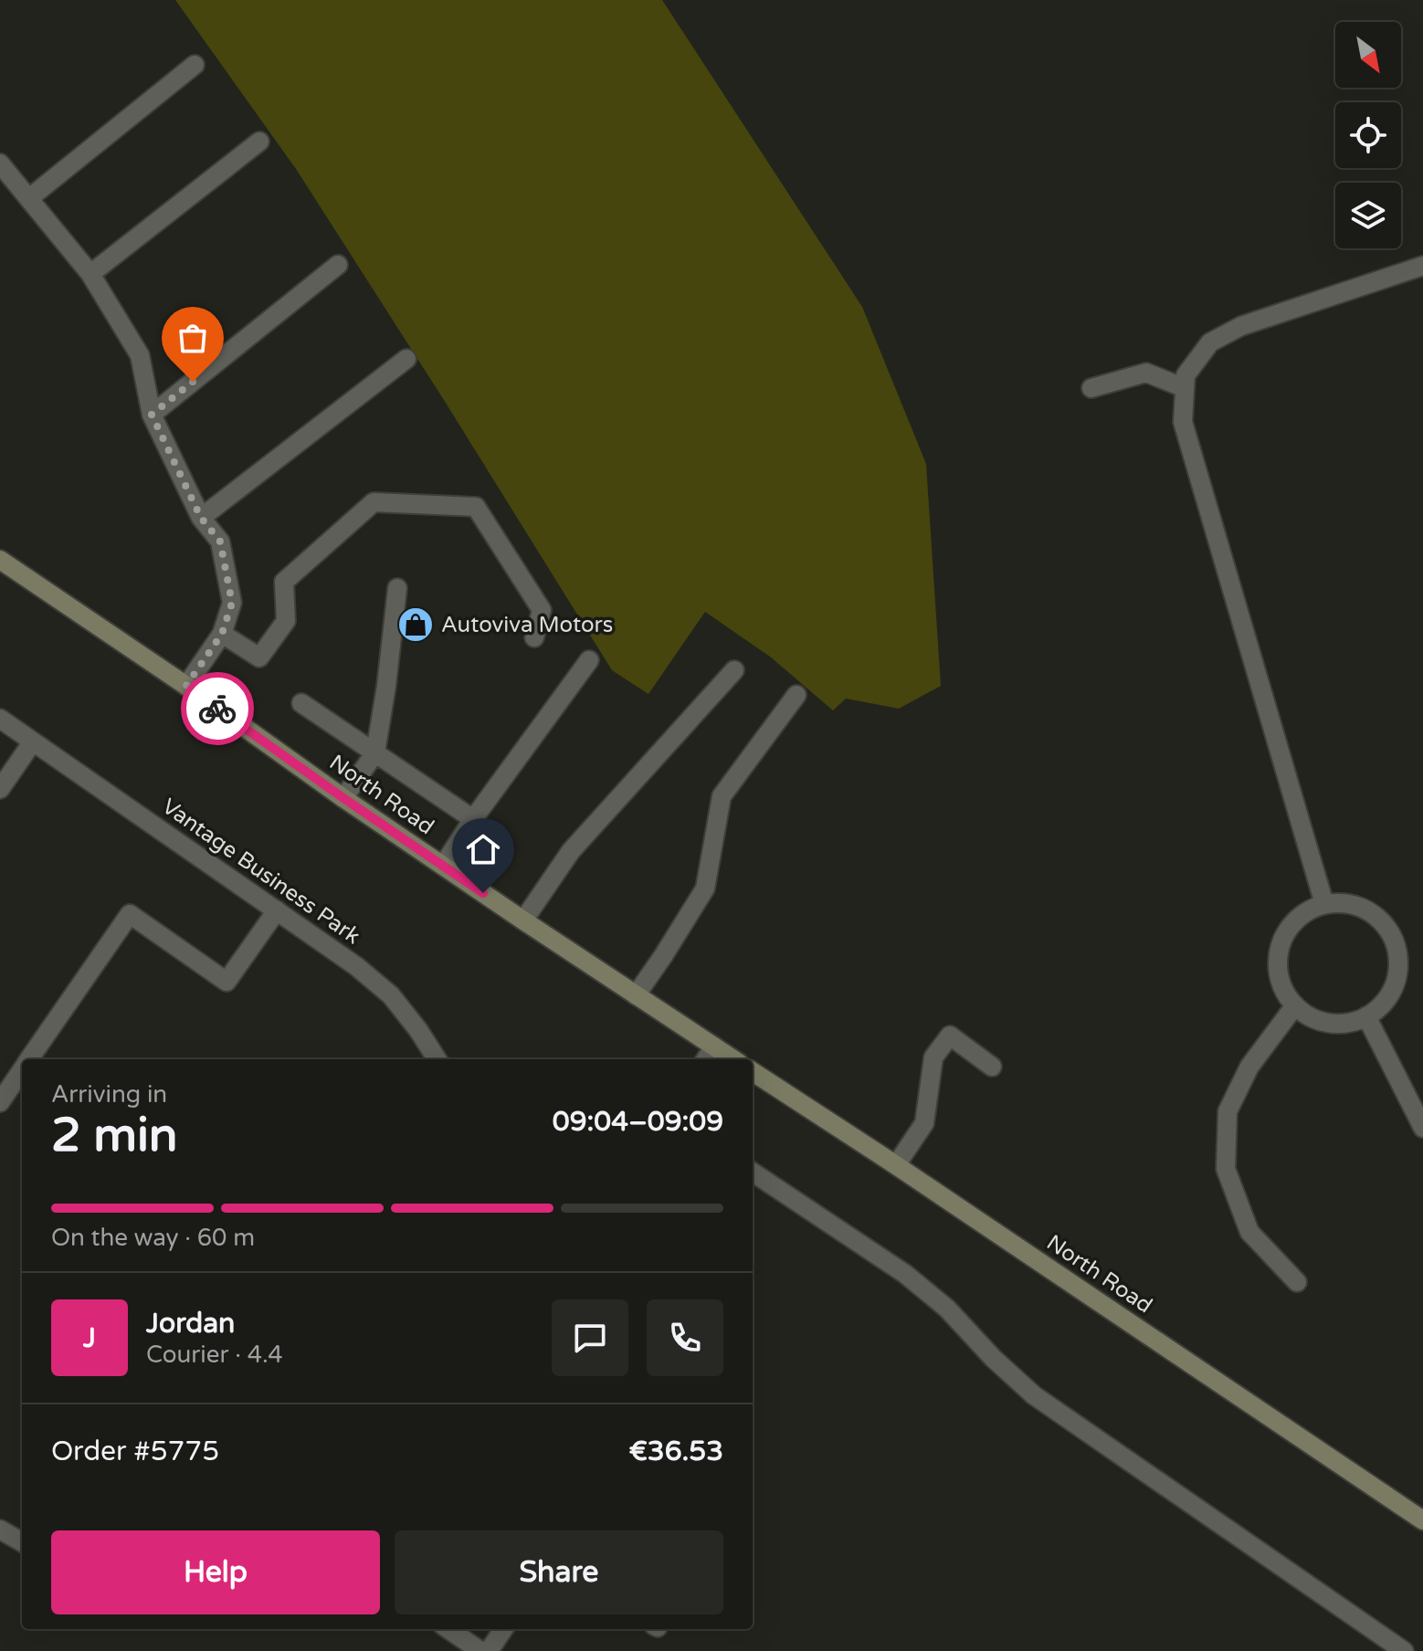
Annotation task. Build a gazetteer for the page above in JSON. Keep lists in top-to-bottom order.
{
  "streets": {
    "main road": ["North Road"],
    "street": ["Vantage Business Park"]
  },
  "places": {
    "shop": ["Autoviva Motors"]
  },
  "north": "bottom right",
  "page": {
    "heading": ["2 min", "Arriving in", "09:04–09:09"],
    "panel": [
      "Jordan",
      "Courier · 4.4",
      "Order #5775",
      "€36.53"
    ],
    "bar": "On the way · 60 m",
    "round": "J",
    "buttons": ["Help", "Share"]
  }
}
